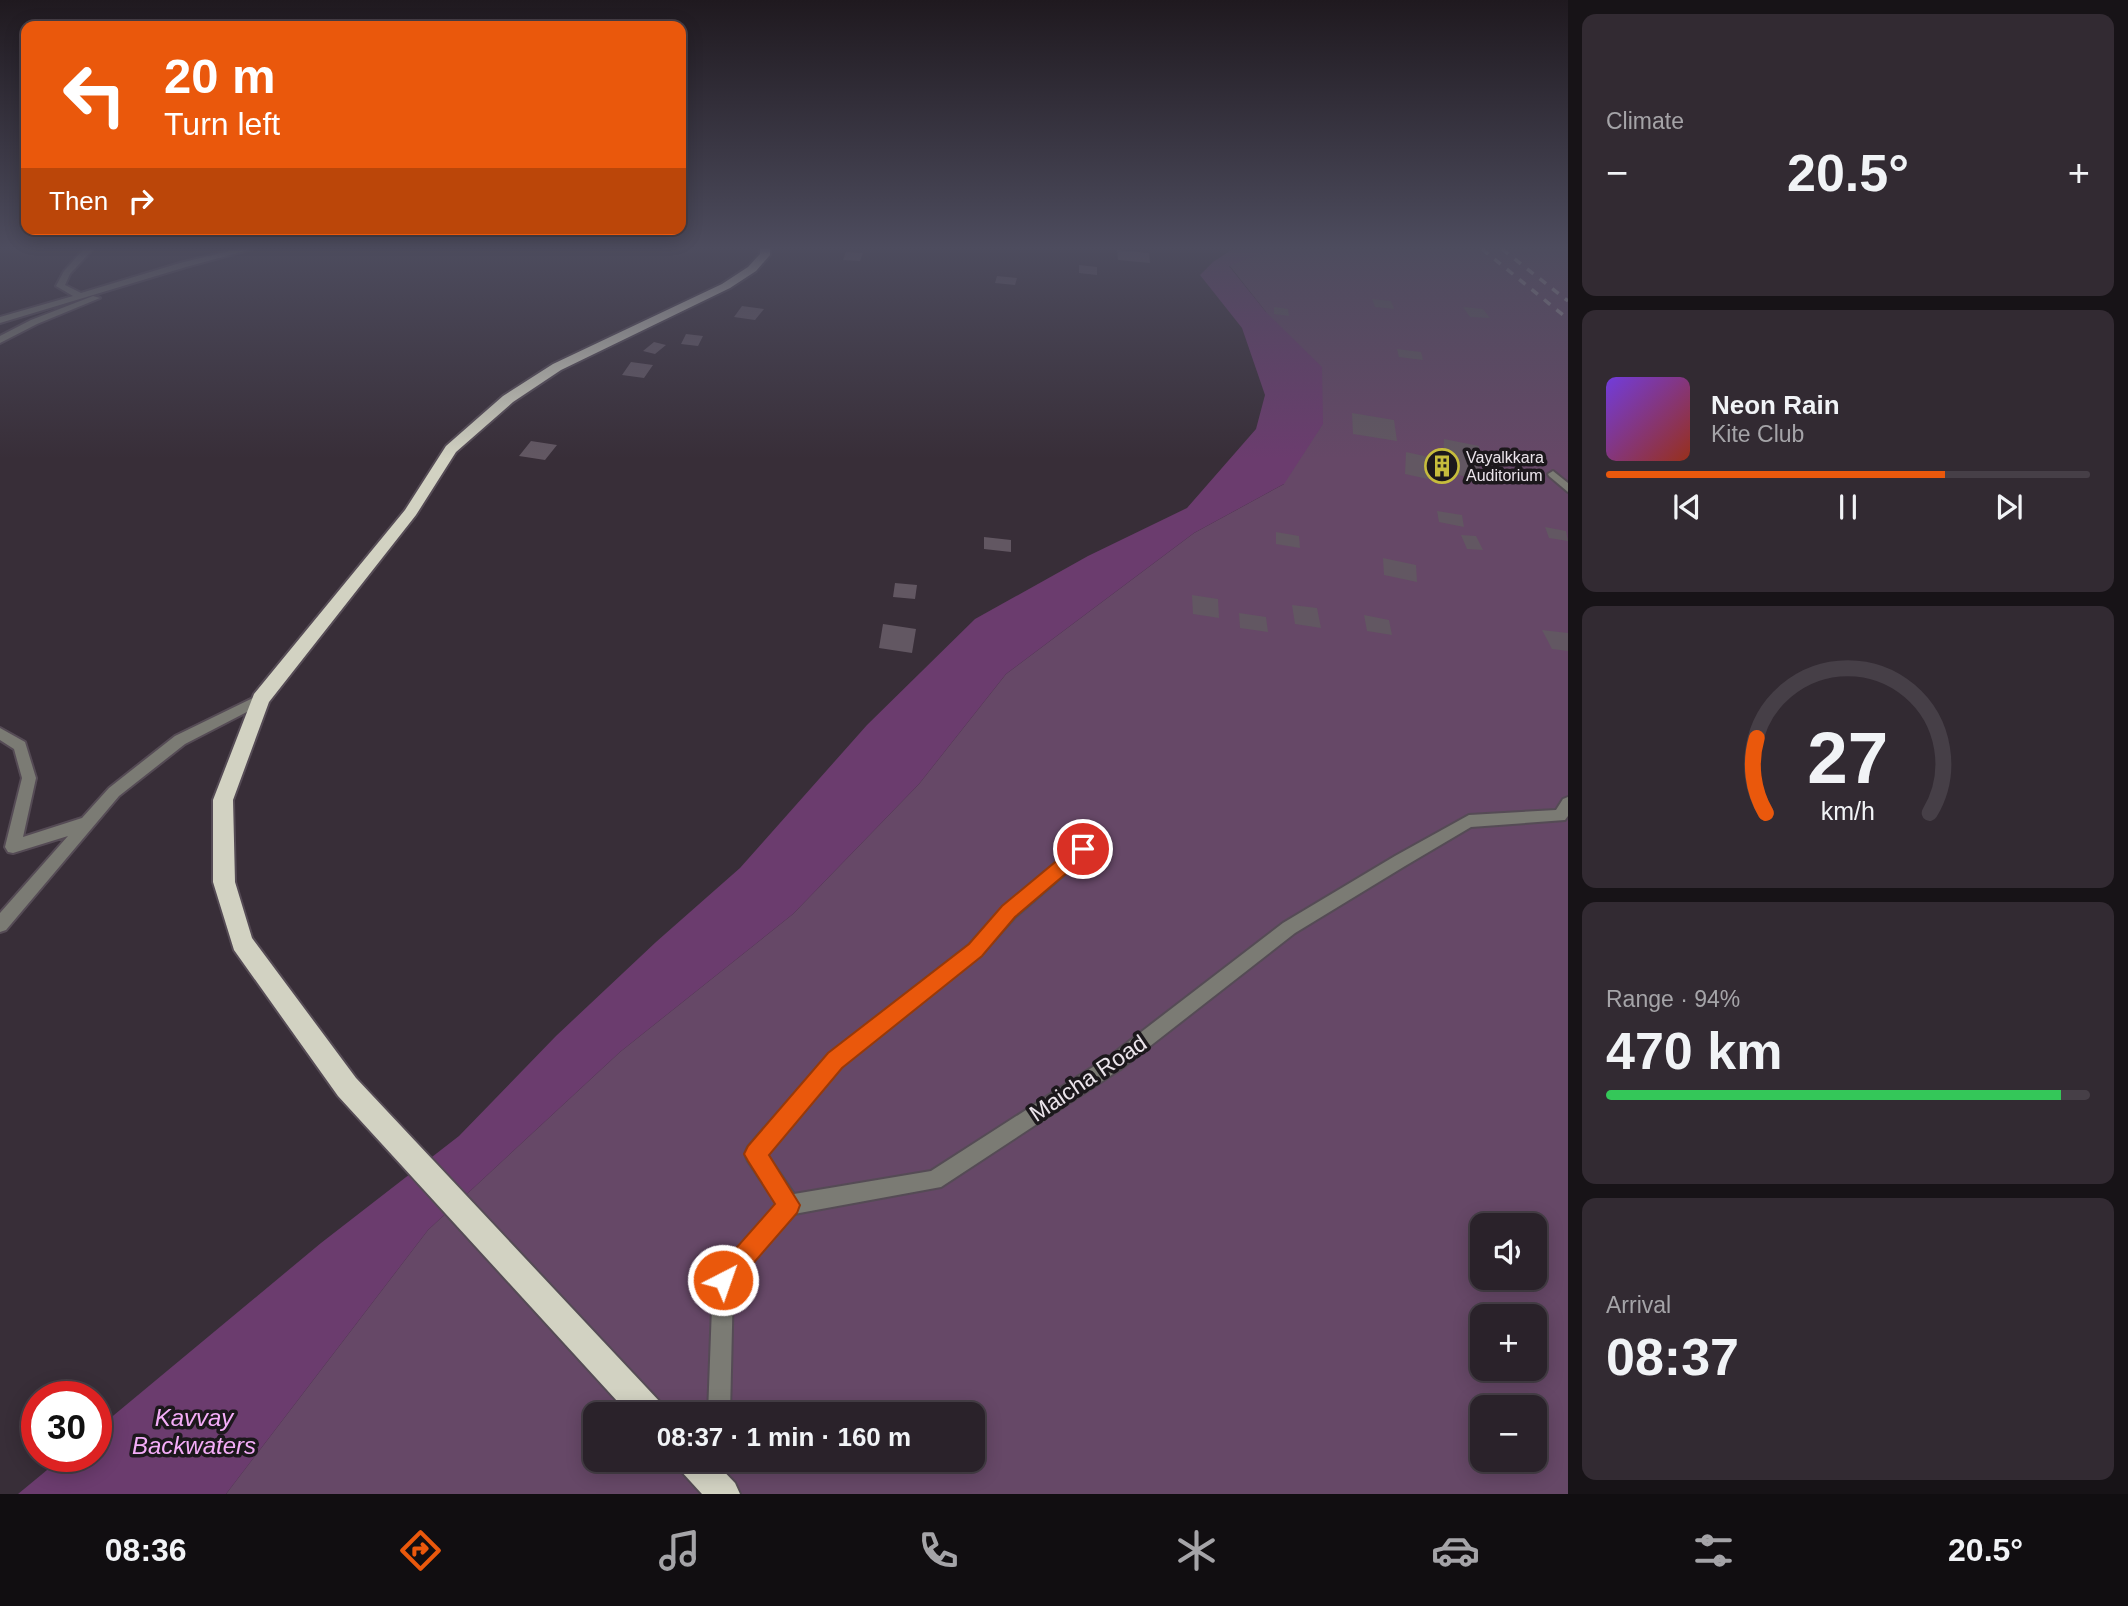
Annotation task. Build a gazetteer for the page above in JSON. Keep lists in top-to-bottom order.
{
  "streets": {
    "street": ["Maicha Road"]
  },
  "water": ["Kavvay Backwaters"],
  "places": {
    "building": ["Vayalkkara Auditorium"]
  },
  "page": {
    "tile": [
      "Climate",
      ["Range · 94%", "470 km"],
      ["Arrival", "08:37"]
    ],
    "turn": ["20 m", "Turn left"],
    "heat": ["−", "20.5°", "+"],
    "then": "Then",
    "song": ["Neon Rain", "Kite Club"],
    "map_buttons": ["+", "−"],
    "limit": "30",
    "trip": "08:37 · 1 min · 160 m",
    "tabs": ["08:36", "20.5°"],
    "gauge": ["27", "km/h"]
  }
}
